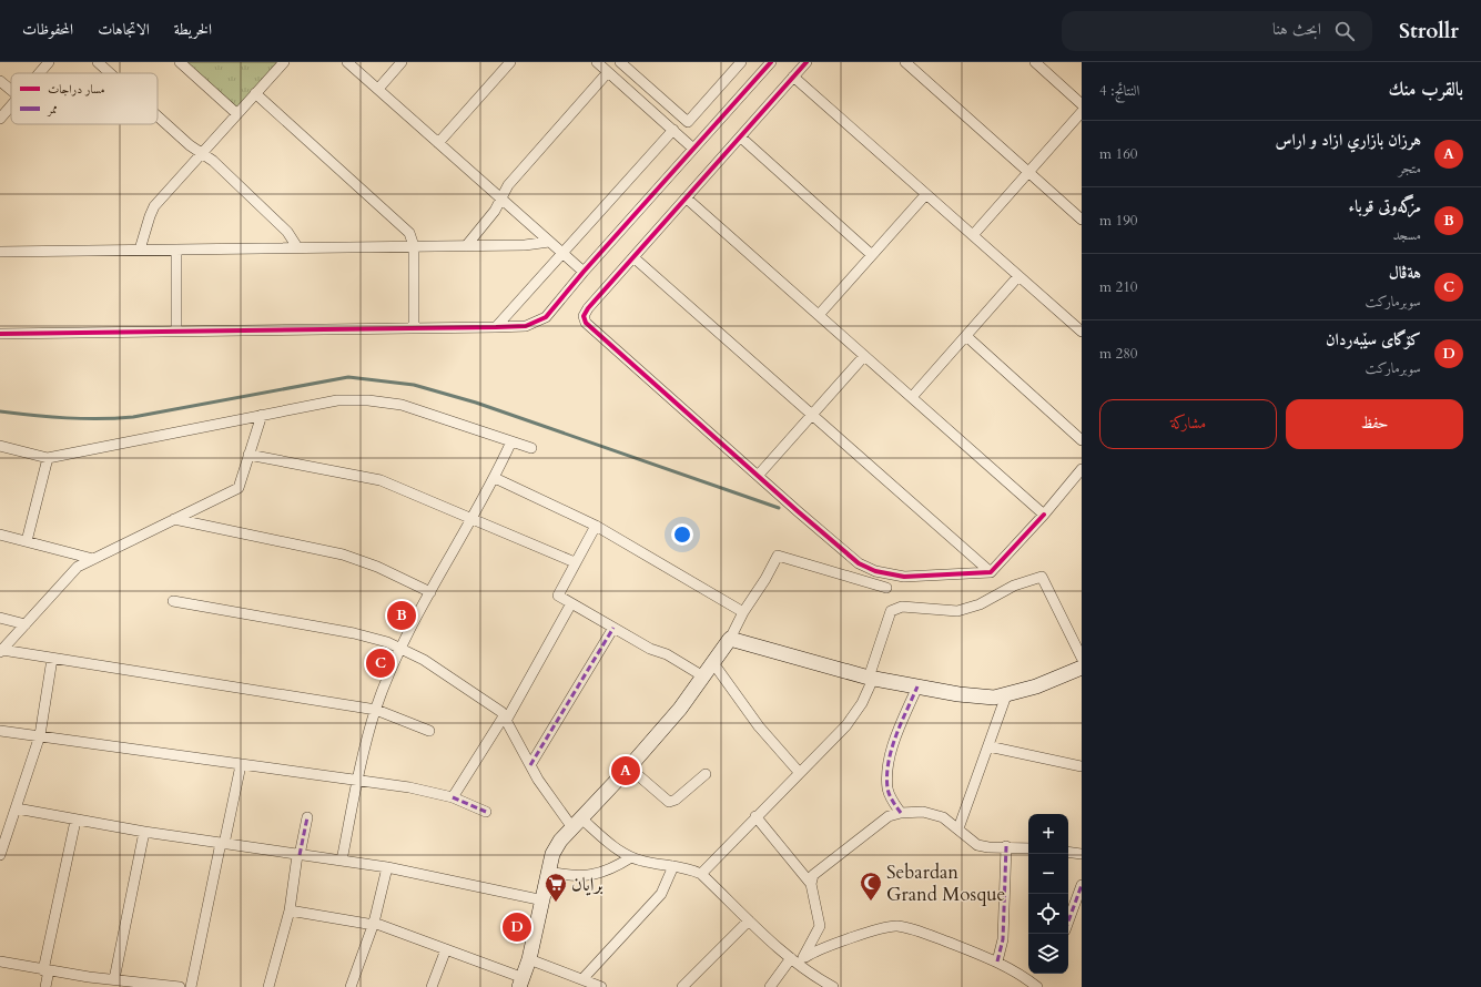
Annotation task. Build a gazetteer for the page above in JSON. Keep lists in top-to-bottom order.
{
  "places": {
    "mosque": ["Sebardan Grand Mosque"],
    "supermarket": ["برايان"]
  },
  "legend": ["مسار دراجات", "ممر"],
  "page": {
    "header": "Strollr",
    "search": "ابحث هنا",
    "nav": ["الخريطة", "الاتجاهات", "المحفوظات"],
    "heading": ["بالقرب منك", "النتائج: 4"],
    "list": [
      {
        "mark": "A",
        "name": "هرزان بازاري ازاد و اراس",
        "note": "متجر",
        "value": "160 m"
      },
      {
        "mark": "B",
        "name": "مزگەوتی قوباء",
        "note": "مسجد",
        "value": "190 m"
      },
      {
        "mark": "C",
        "name": "هةڤال",
        "note": "سوبرماركت",
        "value": "210 m"
      },
      {
        "mark": "D",
        "name": "کۆگای سێبەردان",
        "note": "سوبرماركت",
        "value": "280 m"
      }
    ],
    "buttons": ["حفظ", "مشاركة"],
    "pins": [
      "B",
      "C",
      "A",
      "D"
    ],
    "map_buttons": ["+", "−"]
  }
}
